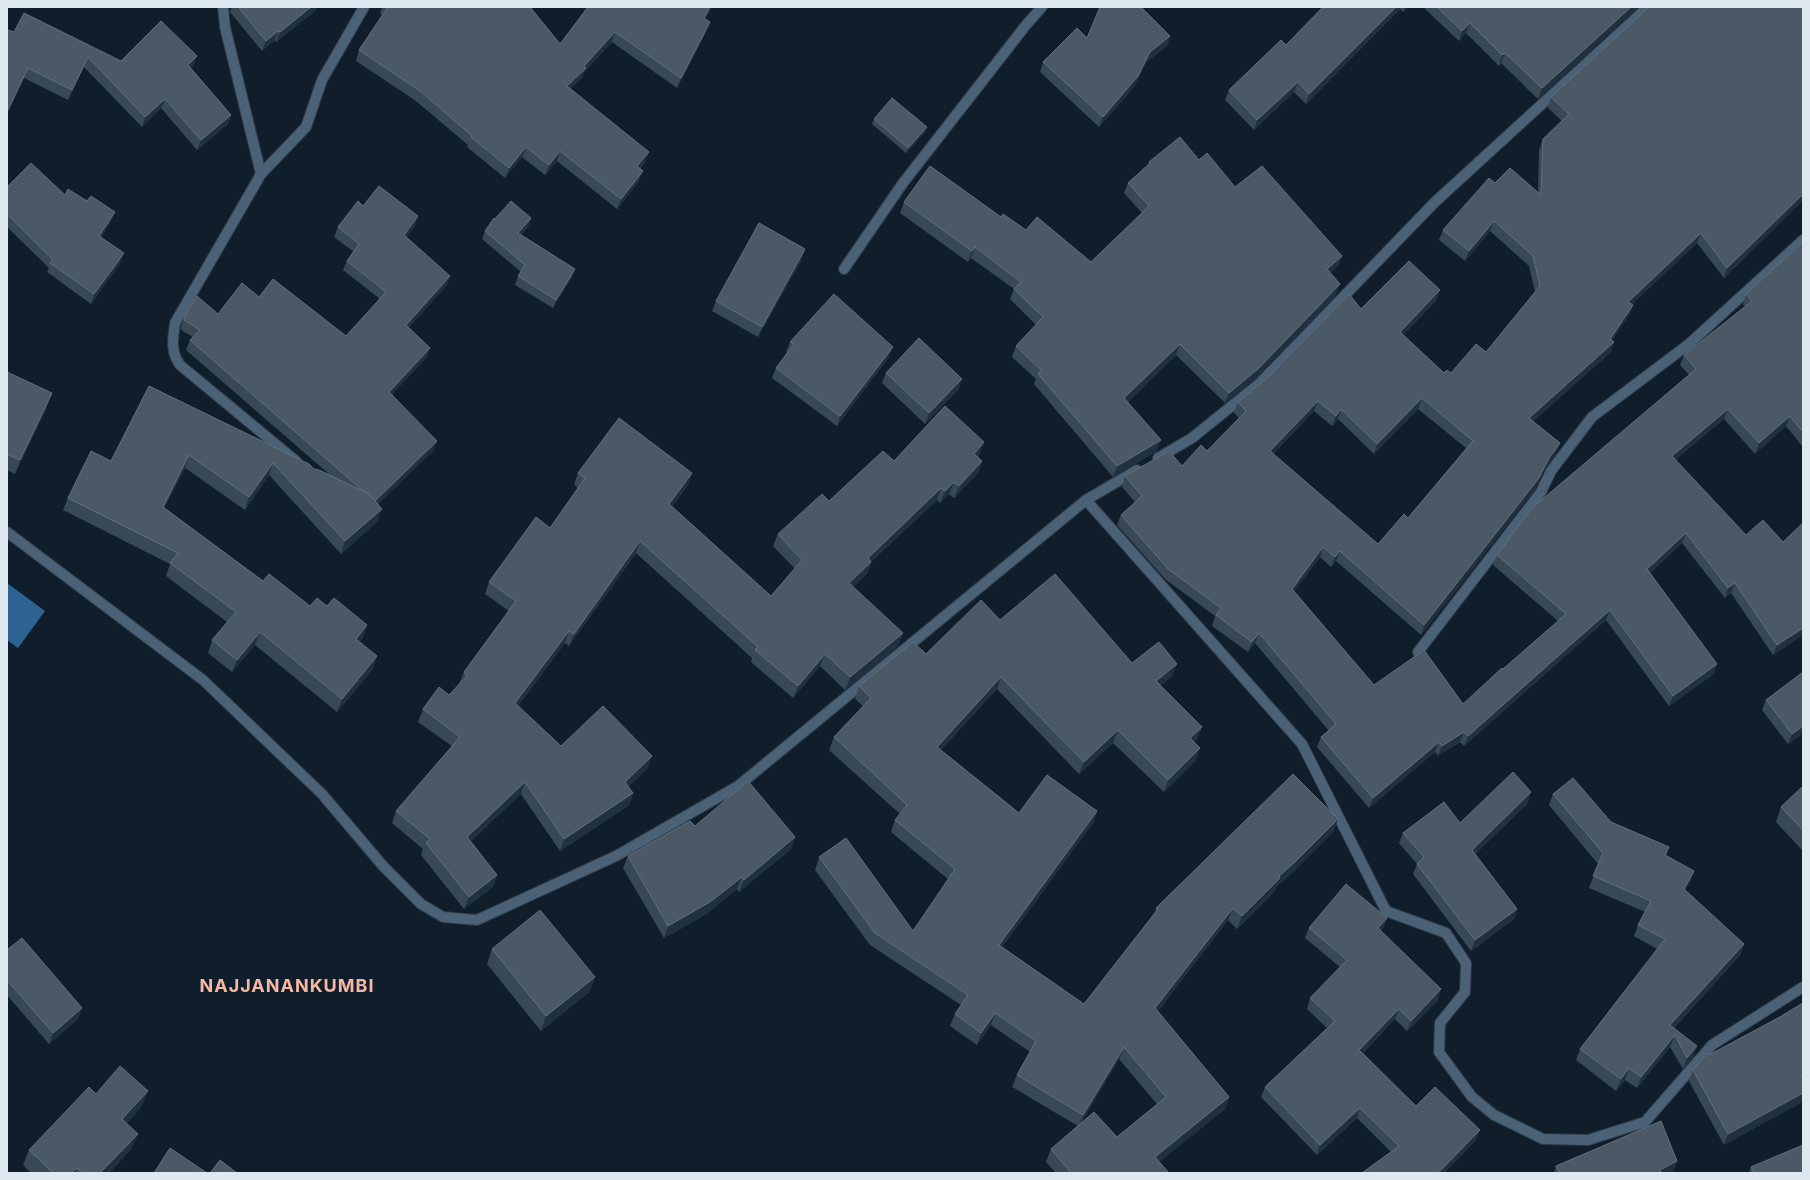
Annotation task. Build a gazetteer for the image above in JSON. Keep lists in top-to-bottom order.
{
  "districts": ["NAJJANANKUMBI"]
}
